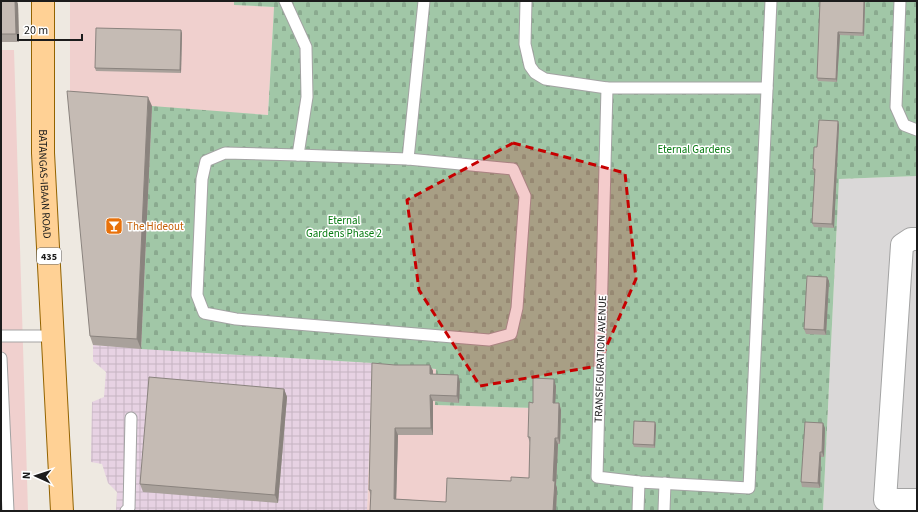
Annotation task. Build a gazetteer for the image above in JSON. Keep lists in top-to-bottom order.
{
  "streets": {
    "main road": ["BATANGAS-IBAAN ROAD", "435"],
    "lane": ["TRANSFIGURATION AVENUE"]
  },
  "parks": ["Eternal Gardens", "Eternal Gardens Phase 2"],
  "places": {
    "bar": ["The Hideout"]
  },
  "scale_bar": "20 m",
  "north": "left"
}
